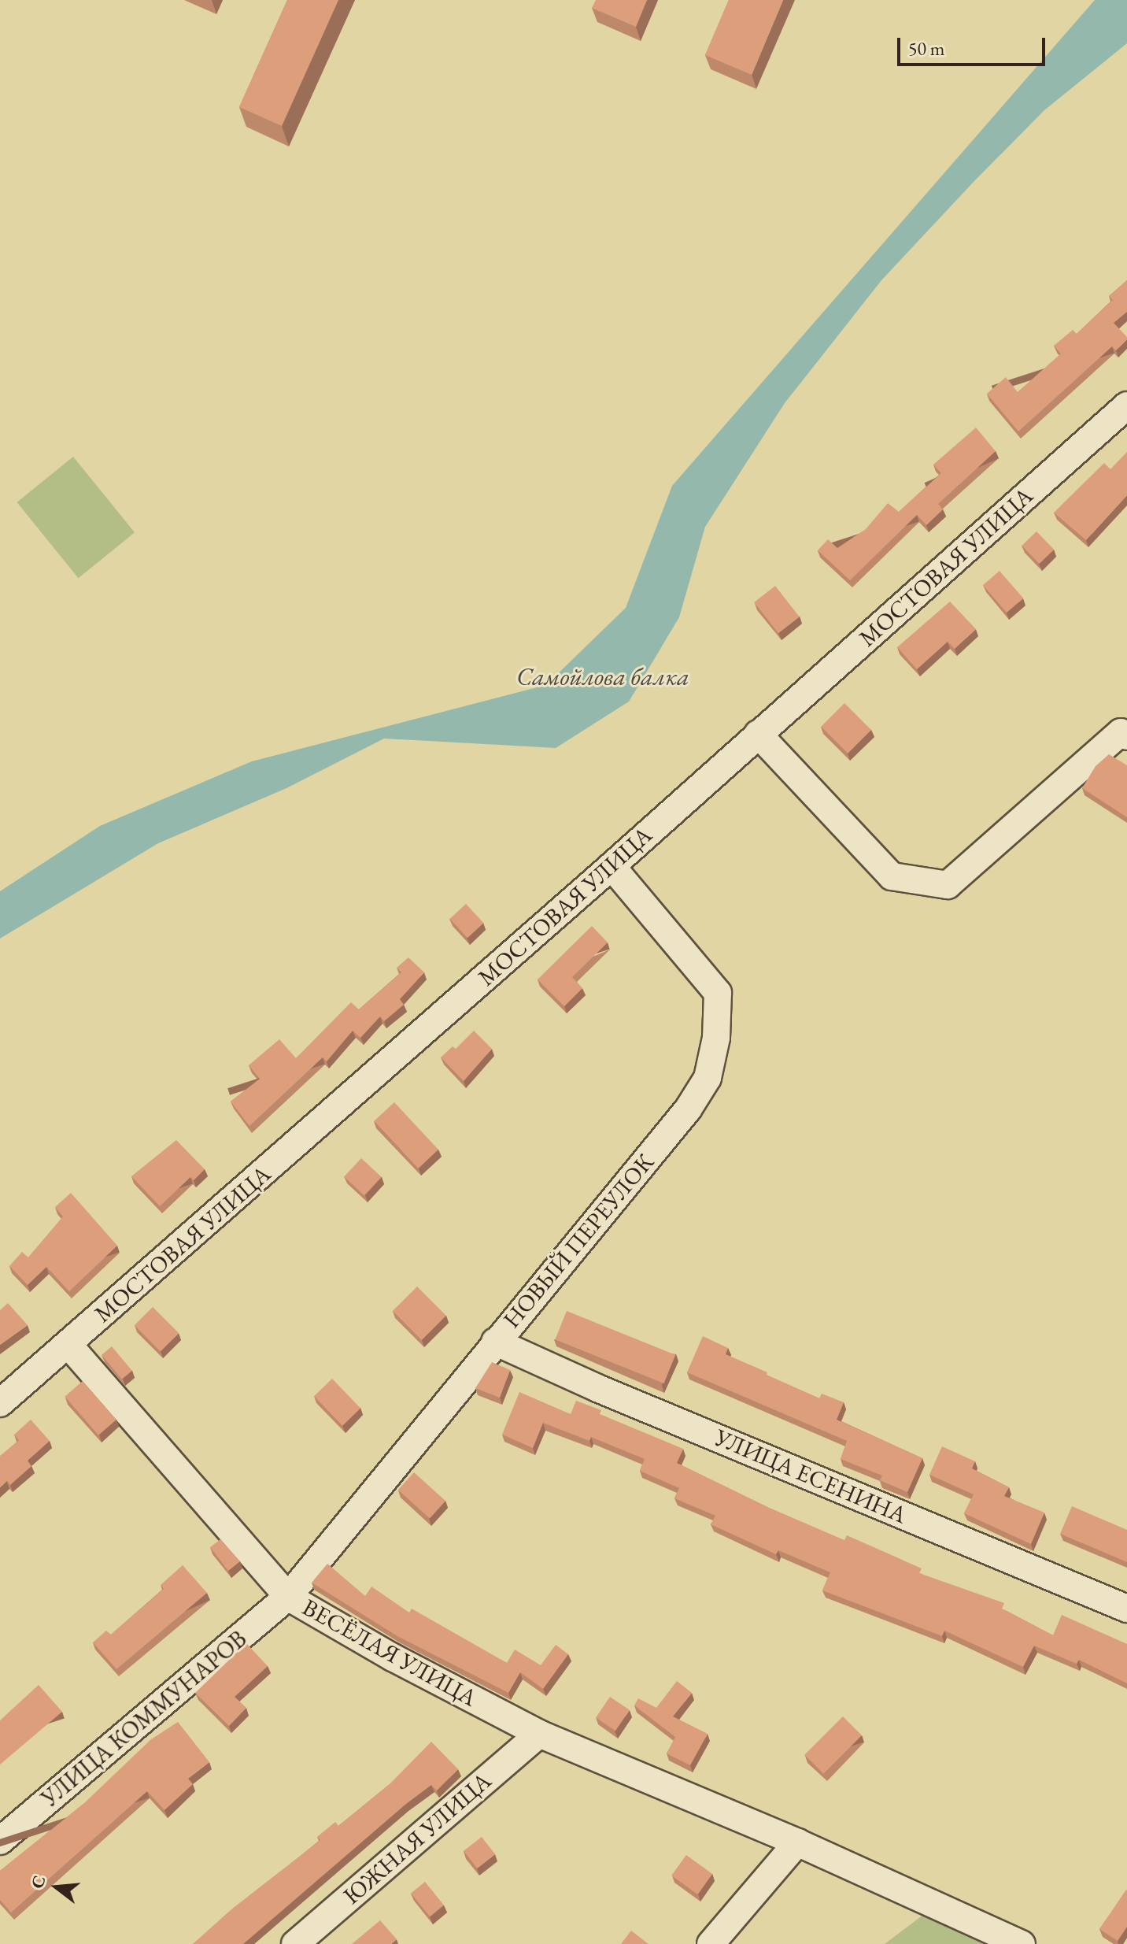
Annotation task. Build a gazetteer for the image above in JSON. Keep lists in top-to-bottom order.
{
  "streets": {
    "street": [
      "МОСТОВАЯ УЛИЦА",
      "НОВЫЙ ПЕРЕУЛОК",
      "УЛИЦА ЕСЕНИНА",
      "ВЕСЁЛАЯ УЛИЦА",
      "УЛИЦА КОММУНАРОВ",
      "ЮЖНАЯ УЛИЦА"
    ]
  },
  "crossings": [
    ["МОСТОВАЯ УЛИЦА", "НОВЫЙ ПЕРЕУЛОК"],
    ["МОСТОВАЯ УЛИЦА", "ВЕСЁЛАЯ УЛИЦА"],
    ["НОВЫЙ ПЕРЕУЛОК", "УЛИЦА ЕСЕНИНА"],
    ["НОВЫЙ ПЕРЕУЛОК", "ВЕСЁЛАЯ УЛИЦА"],
    ["НОВЫЙ ПЕРЕУЛОК", "УЛИЦА КОММУНАРОВ"],
    ["ВЕСЁЛАЯ УЛИЦА", "УЛИЦА КОММУНАРОВ"],
    ["ВЕСЁЛАЯ УЛИЦА", "ЮЖНАЯ УЛИЦА"]
  ],
  "water": ["Самойлова балка"],
  "scale_bar": "50 m",
  "north": "left"
}
